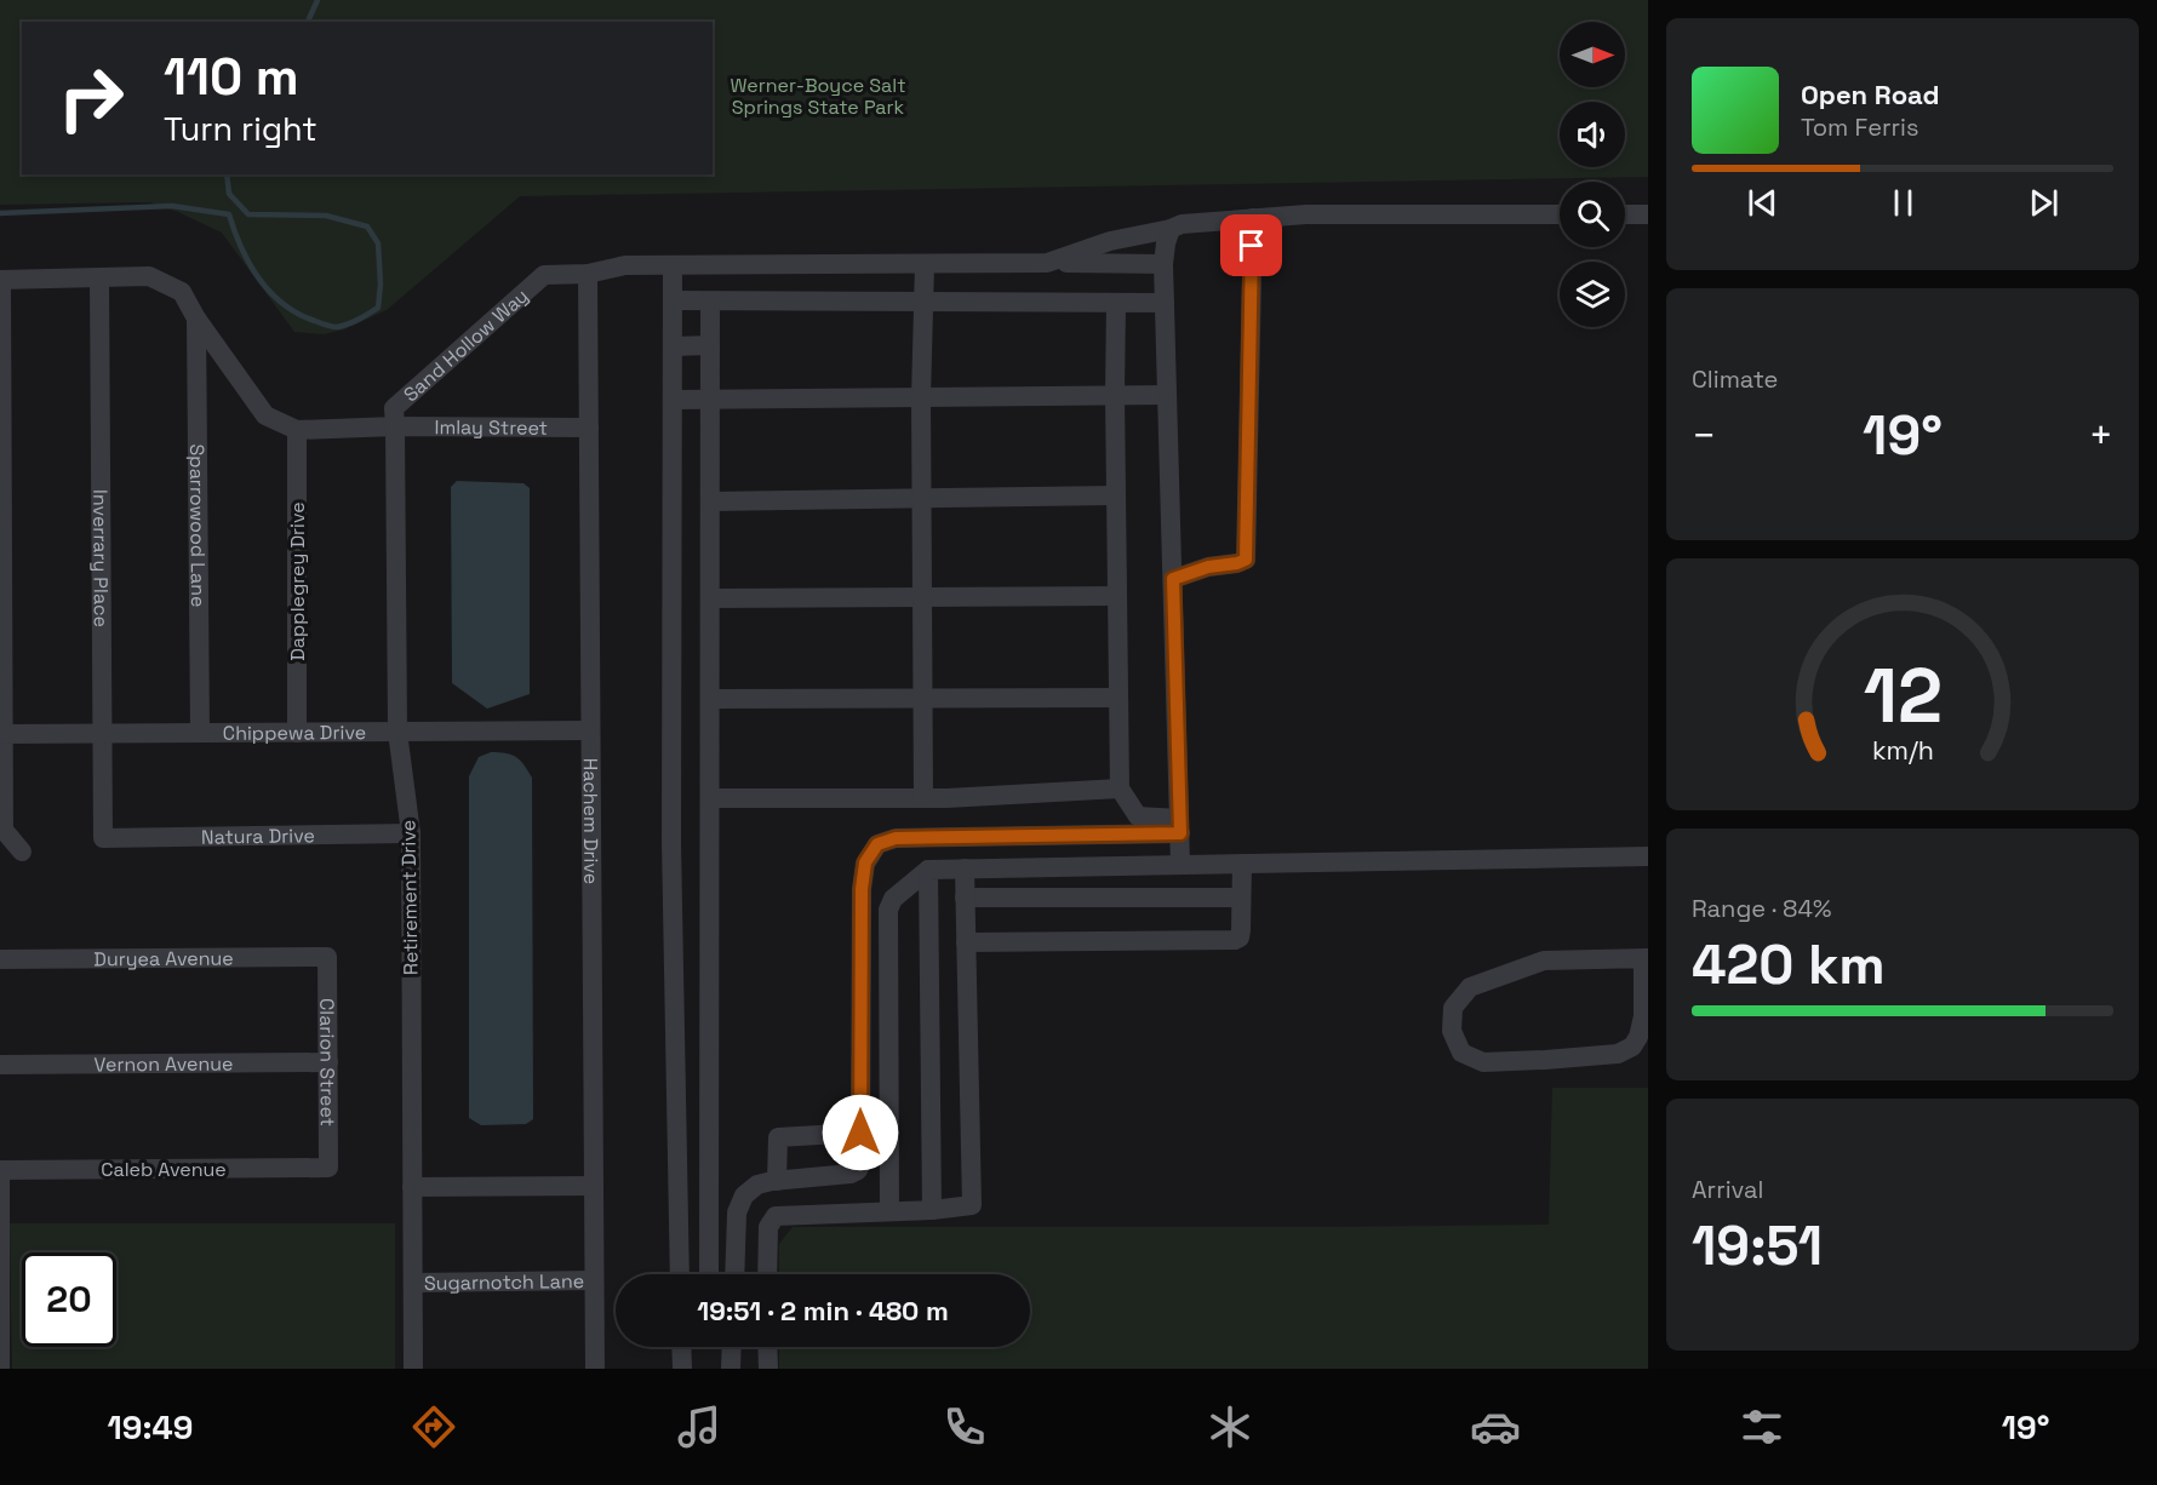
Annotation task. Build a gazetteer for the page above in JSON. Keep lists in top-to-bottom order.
{
  "streets": {
    "street": [
      "Sand Hollow Way",
      "Imlay Street",
      "Sparrowood Lane",
      "Inverrary Place",
      "Dapplegrey Drive",
      "Chippewa Drive",
      "Hachem Drive",
      "Natura Drive",
      "Retirement Drive",
      "Duryea Avenue",
      "Clarion Street",
      "Vernon Avenue",
      "Caleb Avenue",
      "Sugarnotch Lane"
    ]
  },
  "crossings": [
    ["Sand Hollow Way", "Imlay Street"],
    ["Sand Hollow Way", "Sparrowood Lane"],
    ["Sand Hollow Way", "Inverrary Place"],
    ["Sand Hollow Way", "Dapplegrey Drive"],
    ["Sand Hollow Way", "Hachem Drive"],
    ["Sand Hollow Way", "Retirement Drive"],
    ["Imlay Street", "Hachem Drive"],
    ["Imlay Street", "Retirement Drive"],
    ["Sparrowood Lane", "Chippewa Drive"],
    ["Inverrary Place", "Chippewa Drive"],
    ["Inverrary Place", "Natura Drive"],
    ["Dapplegrey Drive", "Chippewa Drive"],
    ["Chippewa Drive", "Hachem Drive"],
    ["Chippewa Drive", "Retirement Drive"],
    ["Hachem Drive", "Sugarnotch Lane"],
    ["Natura Drive", "Retirement Drive"],
    ["Retirement Drive", "Sugarnotch Lane"],
    ["Duryea Avenue", "Clarion Street"],
    ["Clarion Street", "Vernon Avenue"],
    ["Clarion Street", "Caleb Avenue"]
  ],
  "parks": ["Werner-Boyce Salt Springs State Park"],
  "north": "right",
  "page": {
    "turn": ["110 m", "Turn right"],
    "song": ["Open Road", "Tom Ferris"],
    "tile": [
      "Climate",
      ["Range · 84%", "420 km"],
      ["Arrival", "19:51"]
    ],
    "heat": ["−", "19°", "+"],
    "limit": "20",
    "trip": "19:51 · 2 min · 480 m",
    "tabs": ["19:49", "19°"],
    "gauge": ["12", "km/h"]
  }
}
